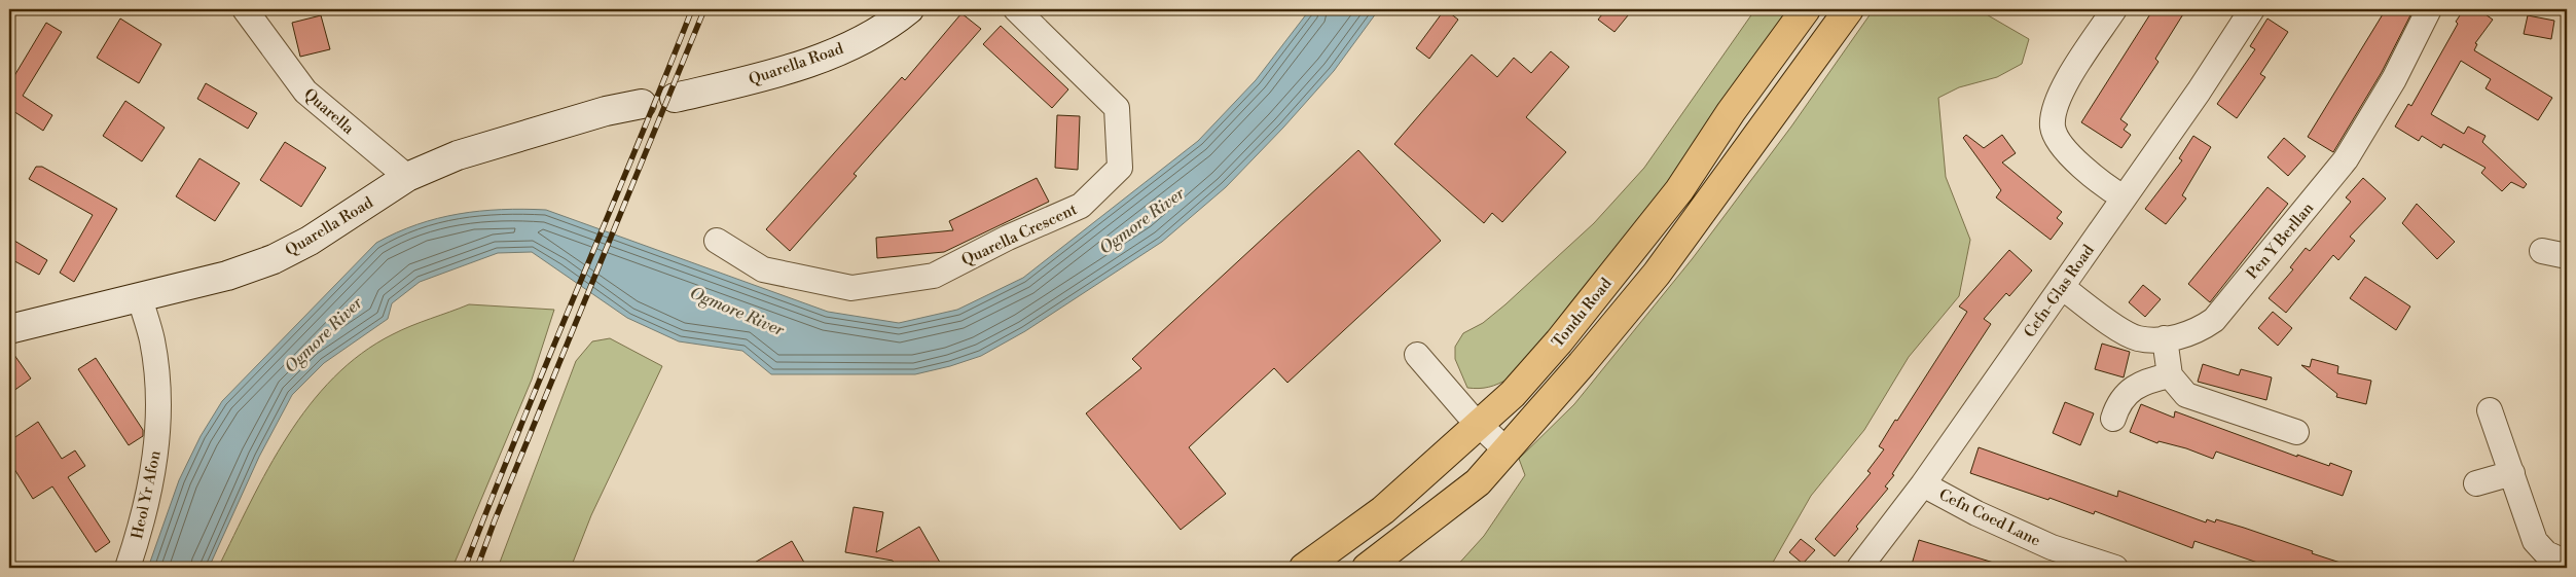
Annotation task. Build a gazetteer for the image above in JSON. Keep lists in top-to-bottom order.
{
  "streets": {
    "main road": ["Tondu Road"],
    "street": [
      "Quarella Road",
      "Quarella",
      "Quarella Crescent",
      "Pen Y Berllan",
      "Cefn-Glas Road",
      "Heol Yr Afon",
      "Cefn Coed Lane"
    ]
  },
  "crossings": [
    ["Quarella Road", "Quarella"],
    ["Quarella Road", "Heol Yr Afon"],
    ["Pen Y Berllan", "Cefn-Glas Road"],
    ["Cefn-Glas Road", "Cefn Coed Lane"]
  ],
  "water": ["Ogmore River"]
}
